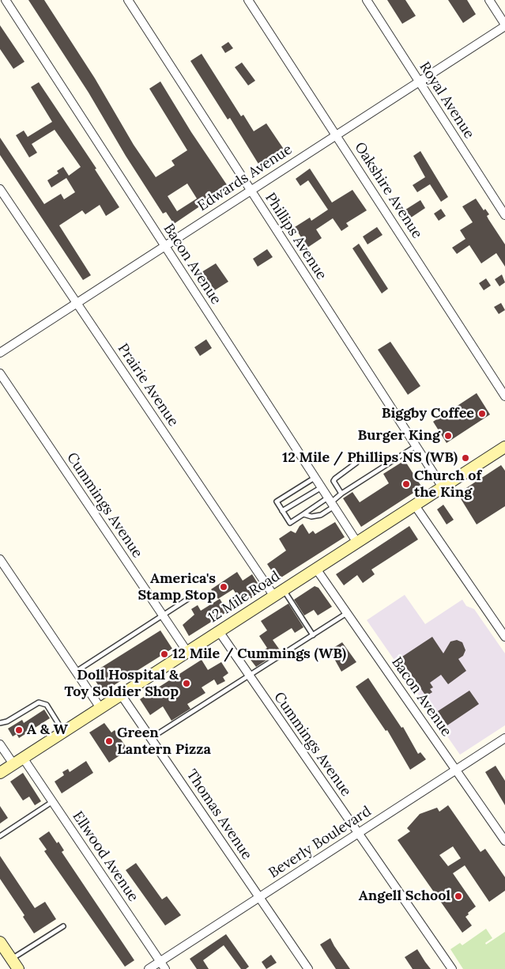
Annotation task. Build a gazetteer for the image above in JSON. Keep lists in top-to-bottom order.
{
  "streets": {
    "main road": ["12 Mile Road"],
    "street": [
      "Royal Avenue",
      "Edwards Avenue",
      "Oakshire Avenue",
      "Phillips Avenue",
      "Bacon Avenue",
      "Prairie Avenue",
      "Cummings Avenue",
      "Thomas Avenue",
      "Beverly Boulevard",
      "Ellwood Avenue"
    ]
  },
  "crossings": [
    ["Royal Avenue", "Edwards Avenue"],
    ["Edwards Avenue", "Oakshire Avenue"],
    ["Edwards Avenue", "Phillips Avenue"],
    ["Edwards Avenue", "Bacon Avenue"],
    ["Edwards Avenue", "Prairie Avenue"],
    ["Phillips Avenue", "12 Mile Road"],
    ["Bacon Avenue", "12 Mile Road"],
    ["Bacon Avenue", "Beverly Boulevard"],
    ["Prairie Avenue", "12 Mile Road"],
    ["Cummings Avenue", "12 Mile Road"],
    ["Cummings Avenue", "Beverly Boulevard"],
    ["12 Mile Road", "Thomas Avenue"],
    ["12 Mile Road", "Ellwood Avenue"],
    ["Thomas Avenue", "Beverly Boulevard"],
    ["Beverly Boulevard", "Ellwood Avenue"]
  ],
  "places": [
    "Biggby Coffee",
    "Burger King",
    "12 Mile / Phillips NS (WB)",
    "Church of the King",
    "America's Stamp Stop",
    "12 Mile / Cummings (WB)",
    "Doll Hospital & Toy Soldier Shop",
    "A & W",
    "Green Lantern Pizza",
    "Angell School"
  ]
}
